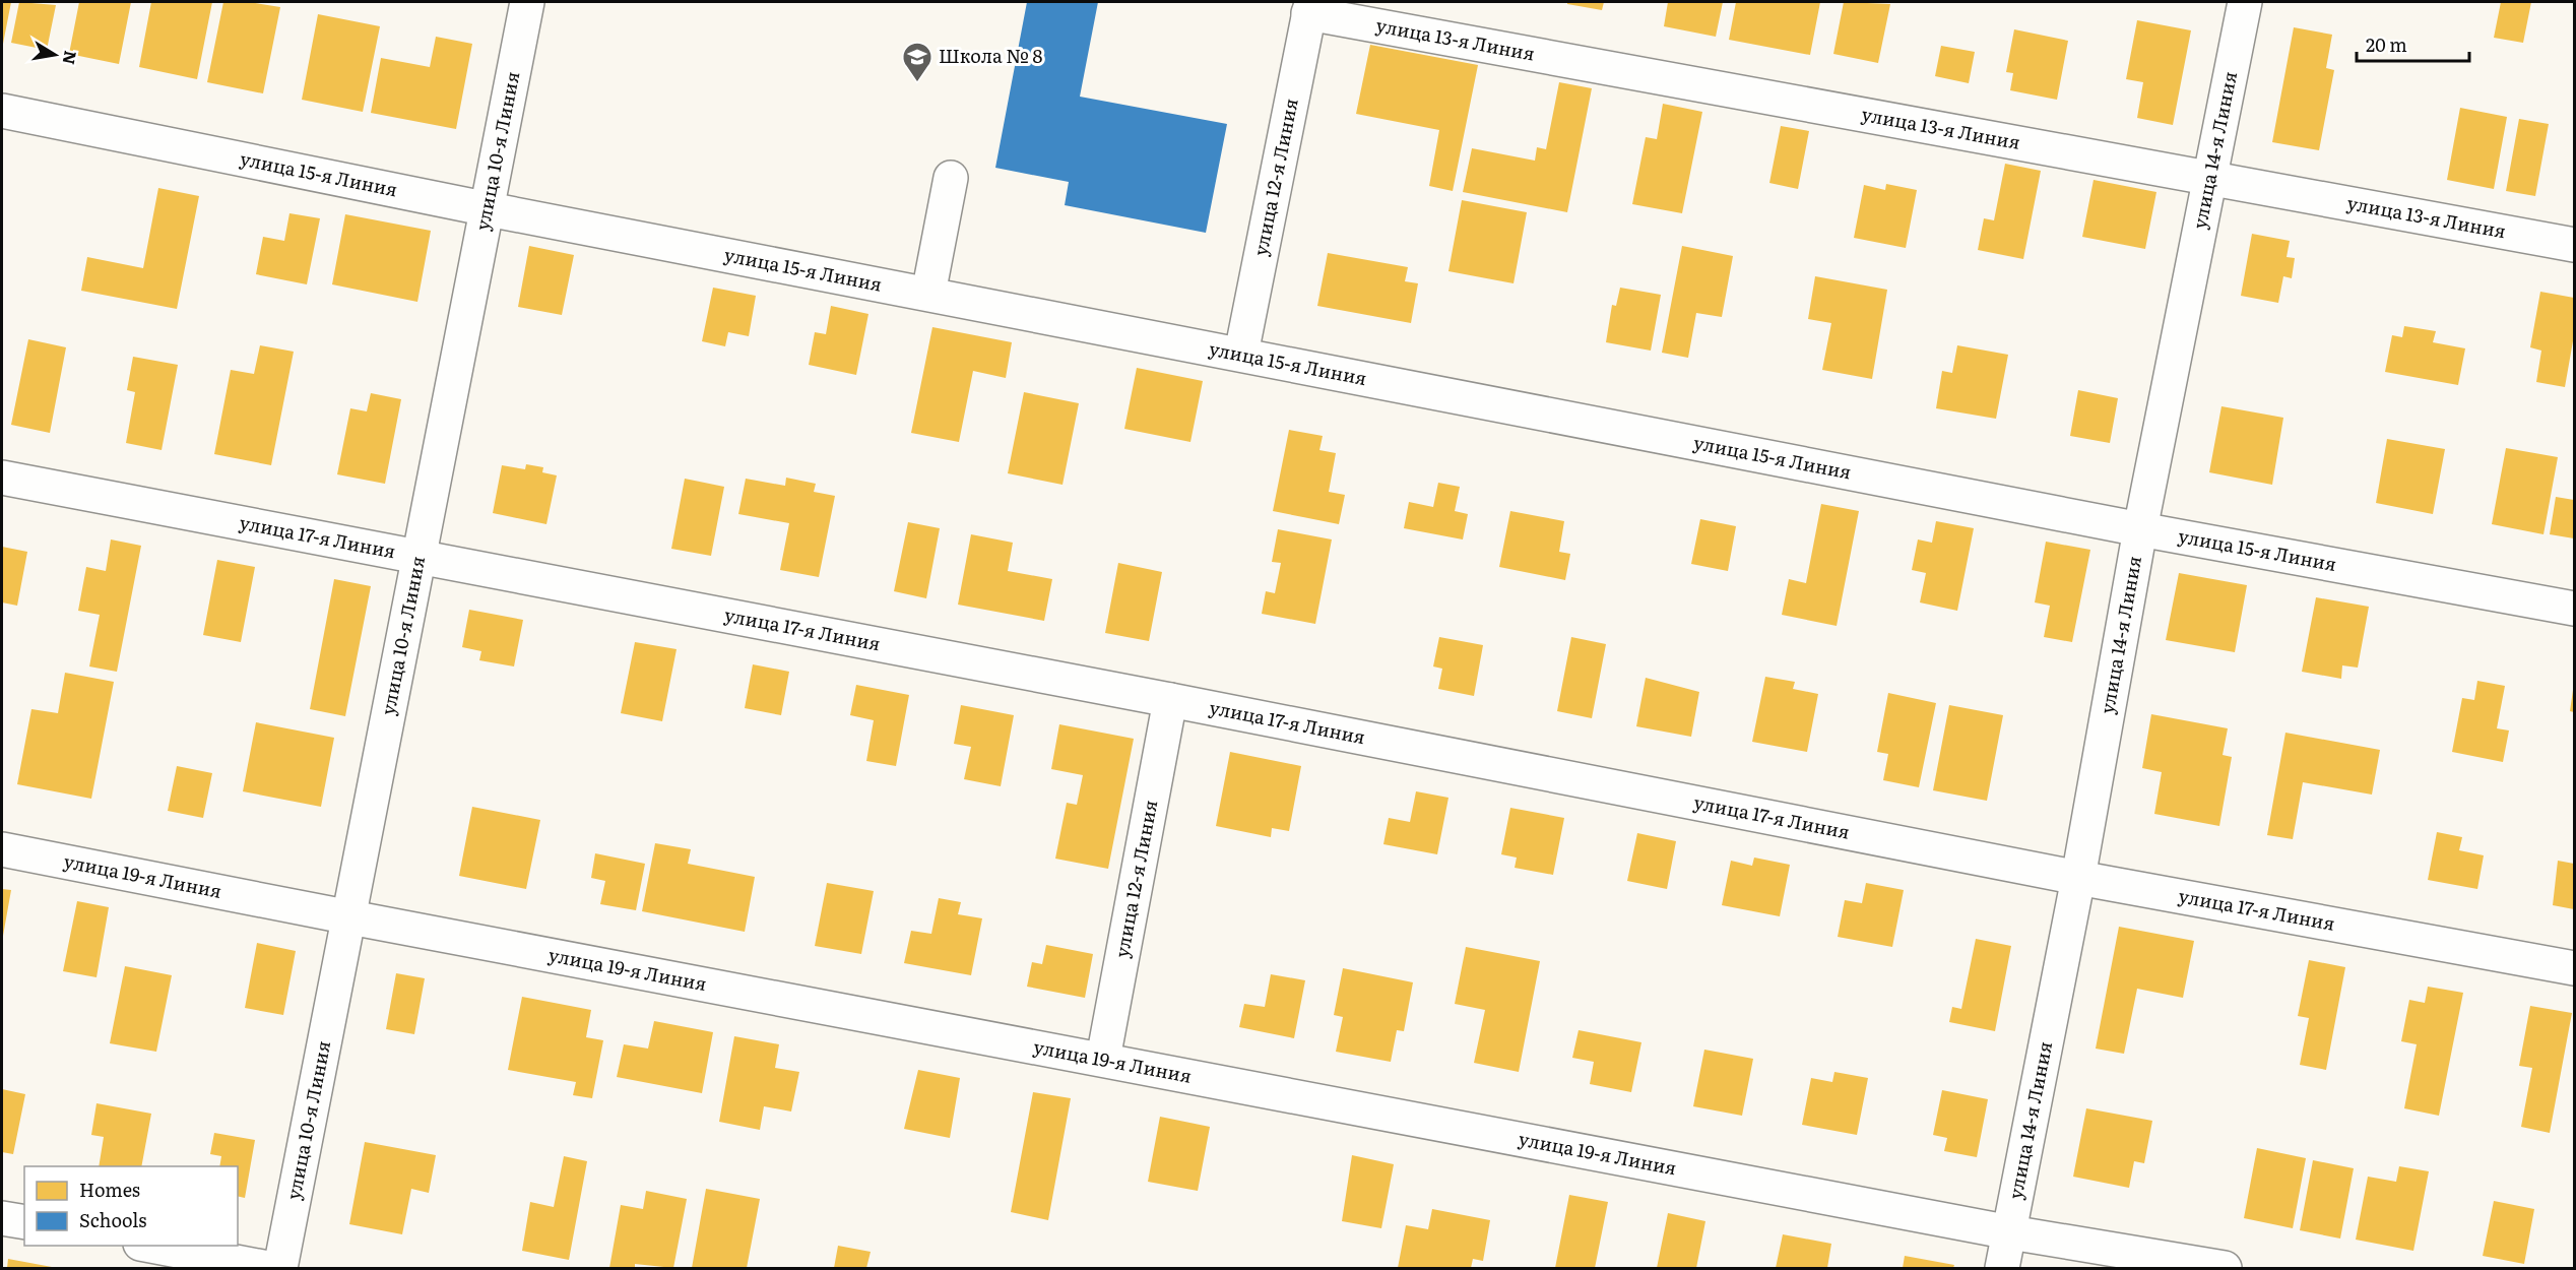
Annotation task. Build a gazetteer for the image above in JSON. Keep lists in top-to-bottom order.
{
  "streets": {
    "street": [
      "улица 13-я Линия",
      "улица 14-я Линия",
      "улица 10-я Линия",
      "улица 15-я Линия",
      "улица 12-я Линия",
      "улица 17-я Линия",
      "улица 19-я Линия"
    ]
  },
  "crossings": [
    ["улица 13-я Линия", "улица 14-я Линия"],
    ["улица 13-я Линия", "улица 12-я Линия"],
    ["улица 14-я Линия", "улица 15-я Линия"],
    ["улица 14-я Линия", "улица 17-я Линия"],
    ["улица 14-я Линия", "улица 19-я Линия"],
    ["улица 10-я Линия", "улица 15-я Линия"],
    ["улица 10-я Линия", "улица 17-я Линия"],
    ["улица 10-я Линия", "улица 19-я Линия"],
    ["улица 15-я Линия", "улица 12-я Линия"],
    ["улица 12-я Линия", "улица 17-я Линия"],
    ["улица 12-я Линия", "улица 19-я Линия"]
  ],
  "places": {
    "school or university": ["Школа № 8"]
  },
  "legend": ["Homes", "Schools"],
  "scale_bar": "20 m",
  "north": "right"
}
